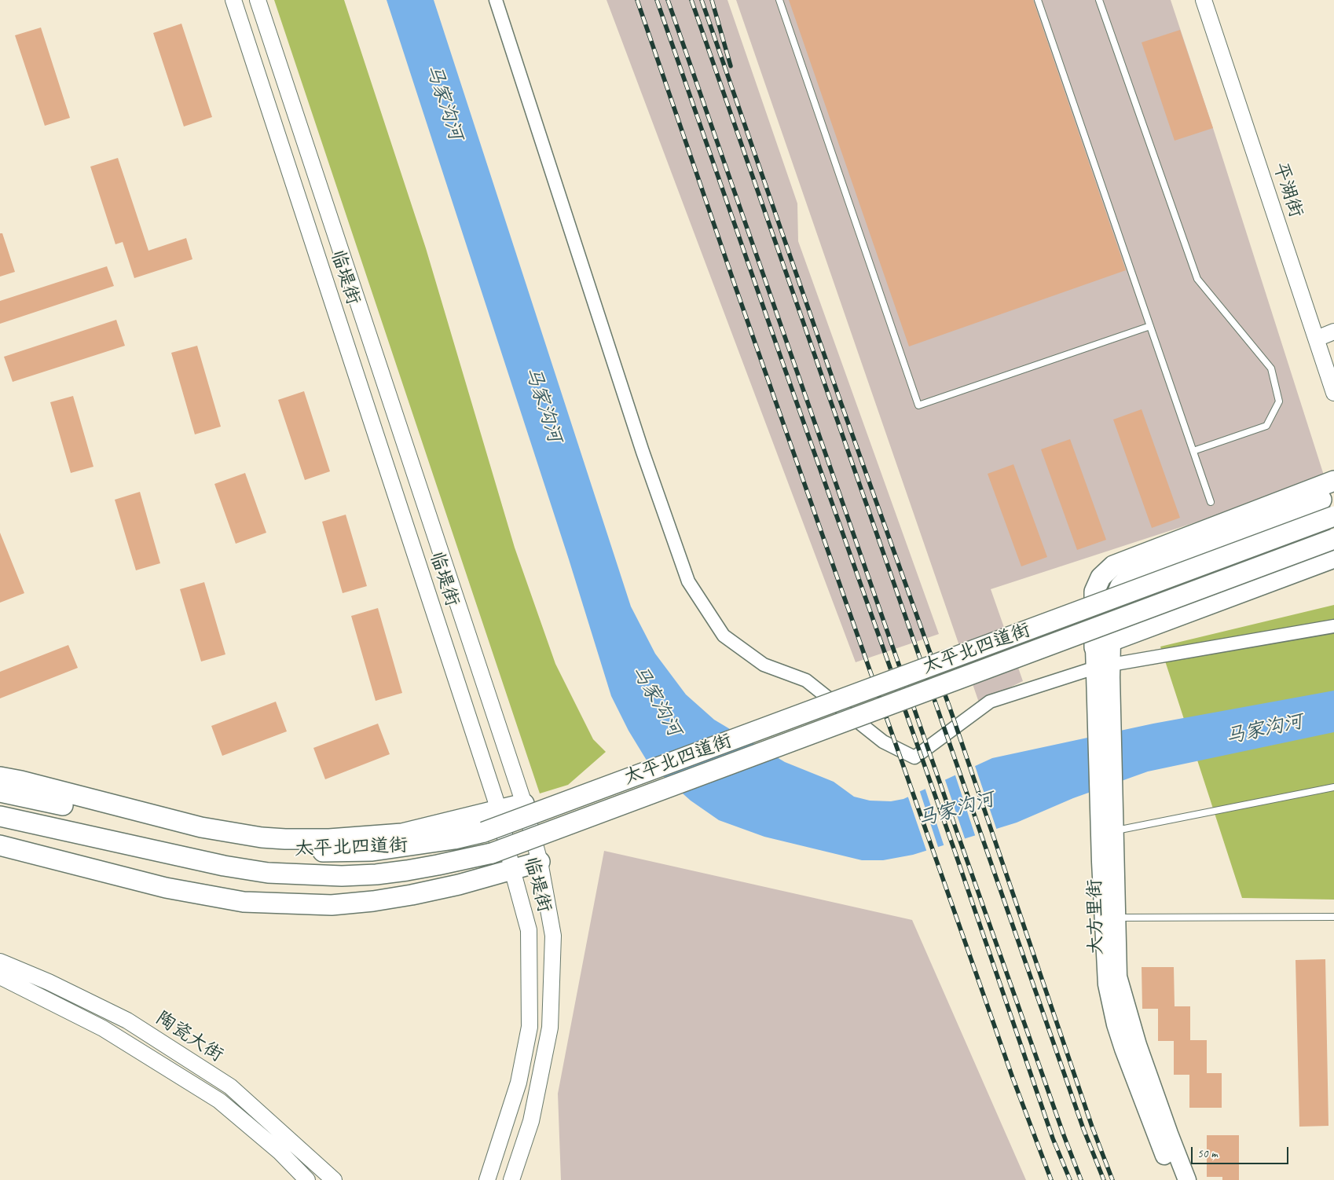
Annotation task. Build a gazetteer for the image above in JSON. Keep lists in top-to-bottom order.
{
  "streets": {
    "main road": ["太平北四道街", "大方里街"],
    "street": ["平湖街", "临堤街", "陶瓷大街"]
  },
  "crossings": [
    ["临堤街", "太平北四道街"]
  ],
  "water": ["马家沟河"],
  "scale_bar": "50 m"
}
